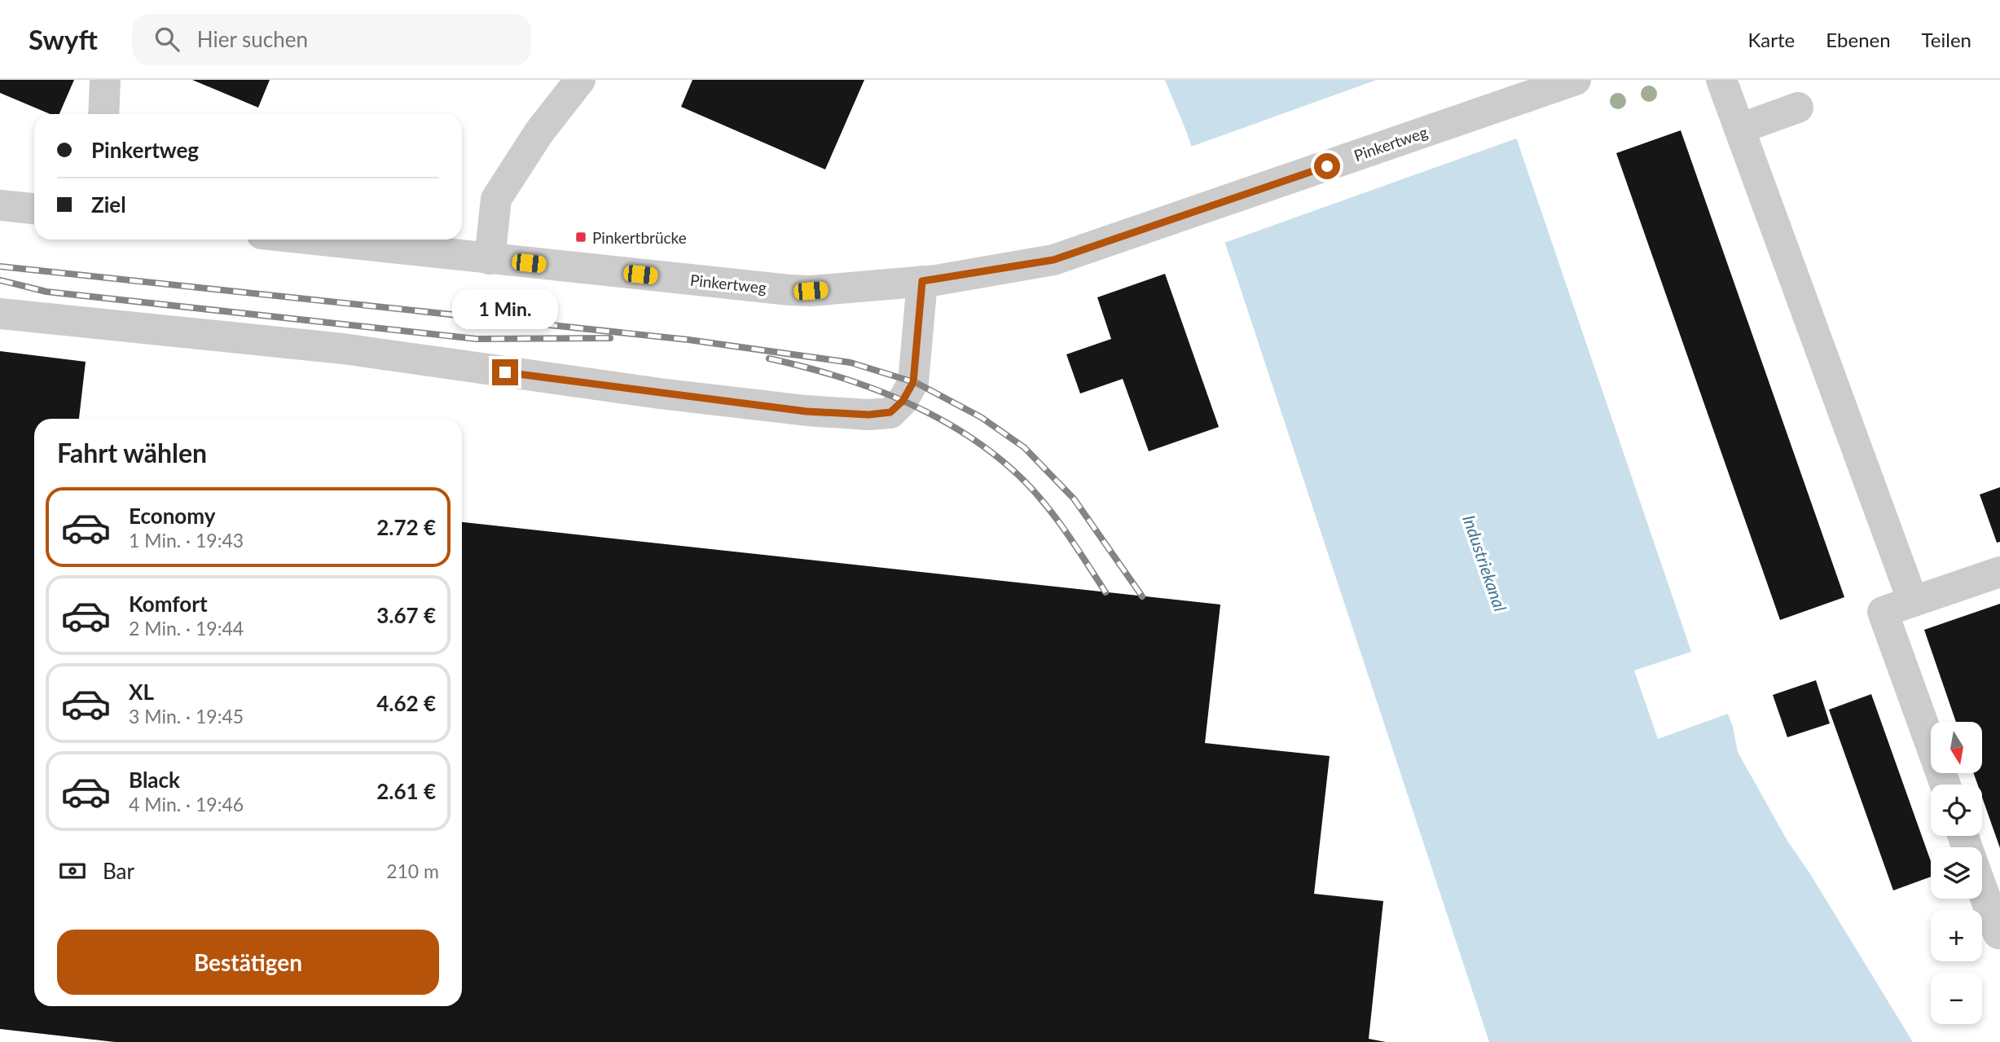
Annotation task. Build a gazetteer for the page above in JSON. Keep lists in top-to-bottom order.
{
  "streets": {
    "street": ["Pinkertweg"]
  },
  "water": ["Industriekanal"],
  "places": {
    "transit": ["Pinkertbrücke"]
  },
  "north": "bottom",
  "page": {
    "header": "Swyft",
    "search": "Hier suchen",
    "nav": ["Karte", "Ebenen", "Teilen"],
    "banner": ["Pinkertweg", "Ziel"],
    "bubble": "1 Min.",
    "heading": "Fahrt wählen",
    "list": [
      {
        "name": "Economy",
        "note": "1 Min. · 19:43",
        "value": "2.72 €"
      },
      {
        "name": "Komfort",
        "note": "2 Min. · 19:44",
        "value": "3.67 €"
      },
      {
        "name": "XL",
        "note": "3 Min. · 19:45",
        "value": "4.62 €"
      },
      {
        "name": "Black",
        "note": "4 Min. · 19:46",
        "value": "2.61 €"
      }
    ],
    "map_buttons": ["+", "−"],
    "pay": ["Bar", "210 m"],
    "buttons": "Bestätigen"
  }
}
